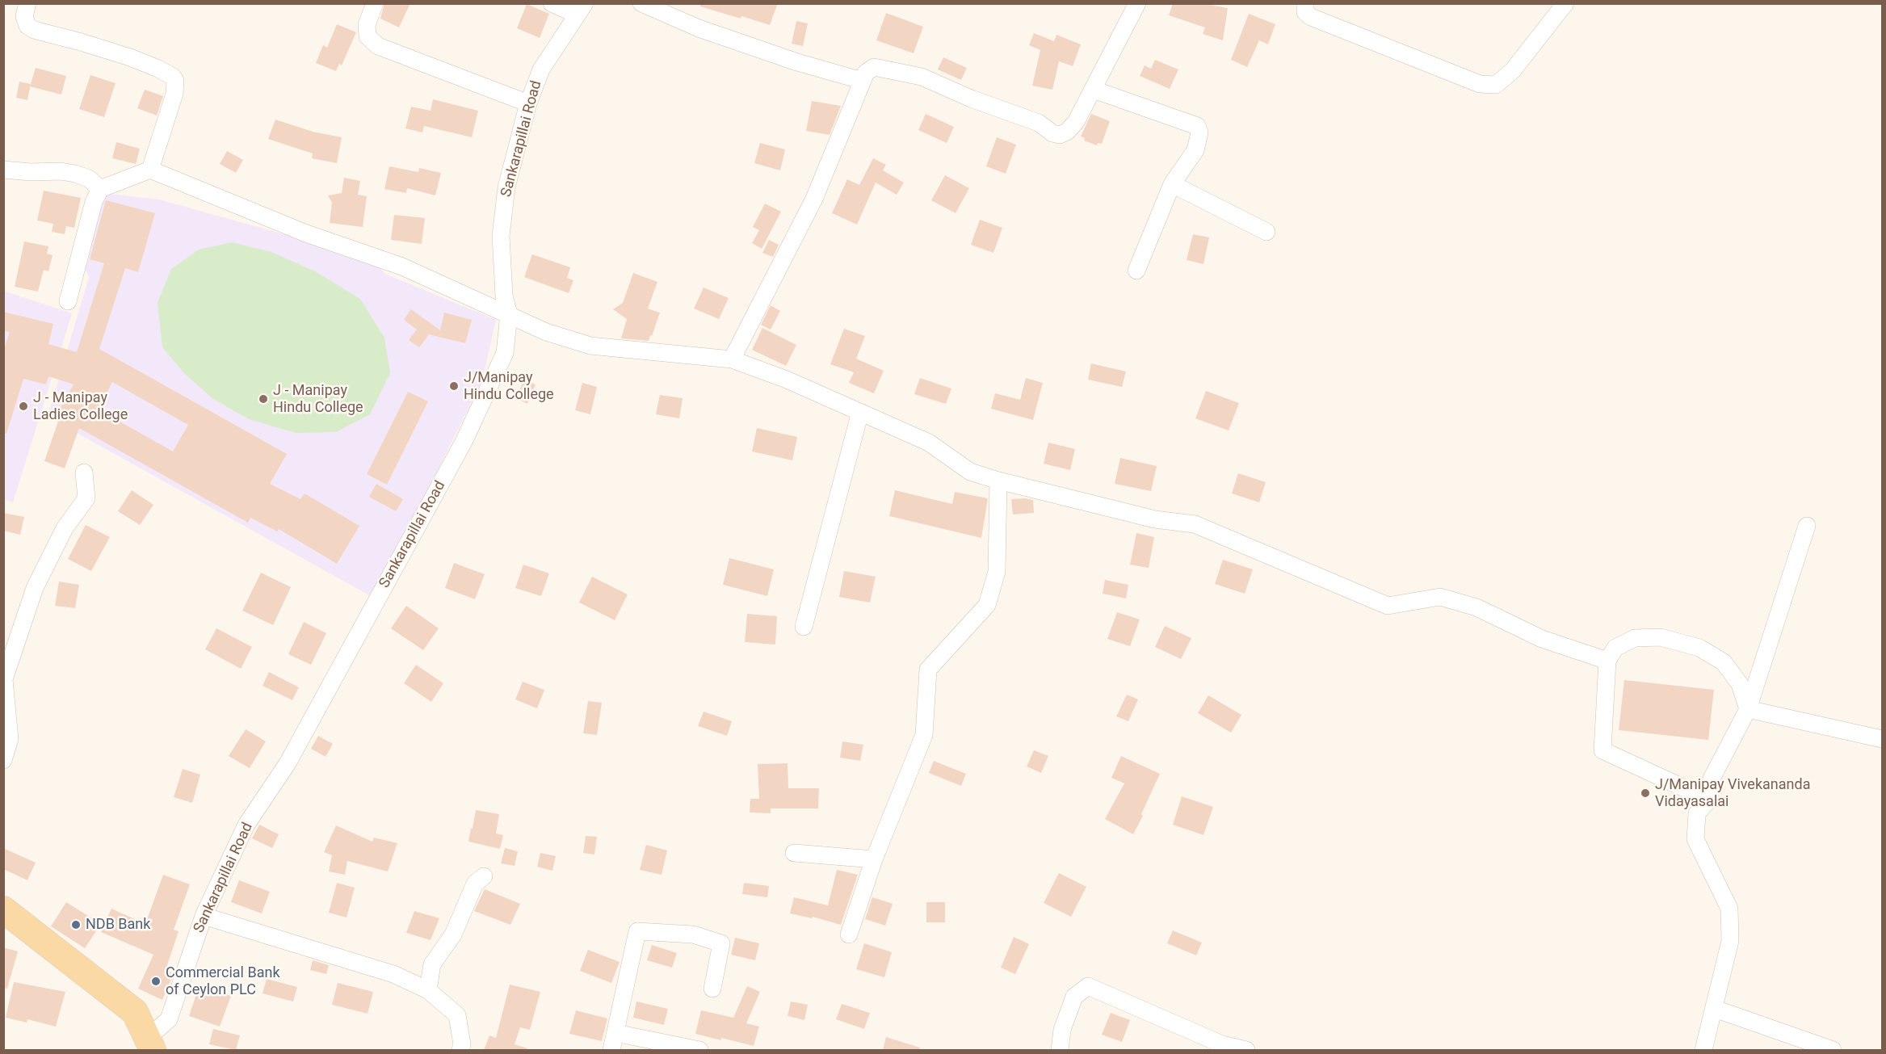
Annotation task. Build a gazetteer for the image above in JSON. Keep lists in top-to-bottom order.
{
  "streets": {
    "street": ["Sankarapillai Road"]
  },
  "places": [
    "J/Manipay Hindu College",
    "J - Manipay Hindu College",
    "J - Manipay Ladies College",
    "J/Manipay Vivekananda Vidayasalai",
    "NDB Bank",
    "Commercial Bank of Ceylon PLC"
  ]
}
